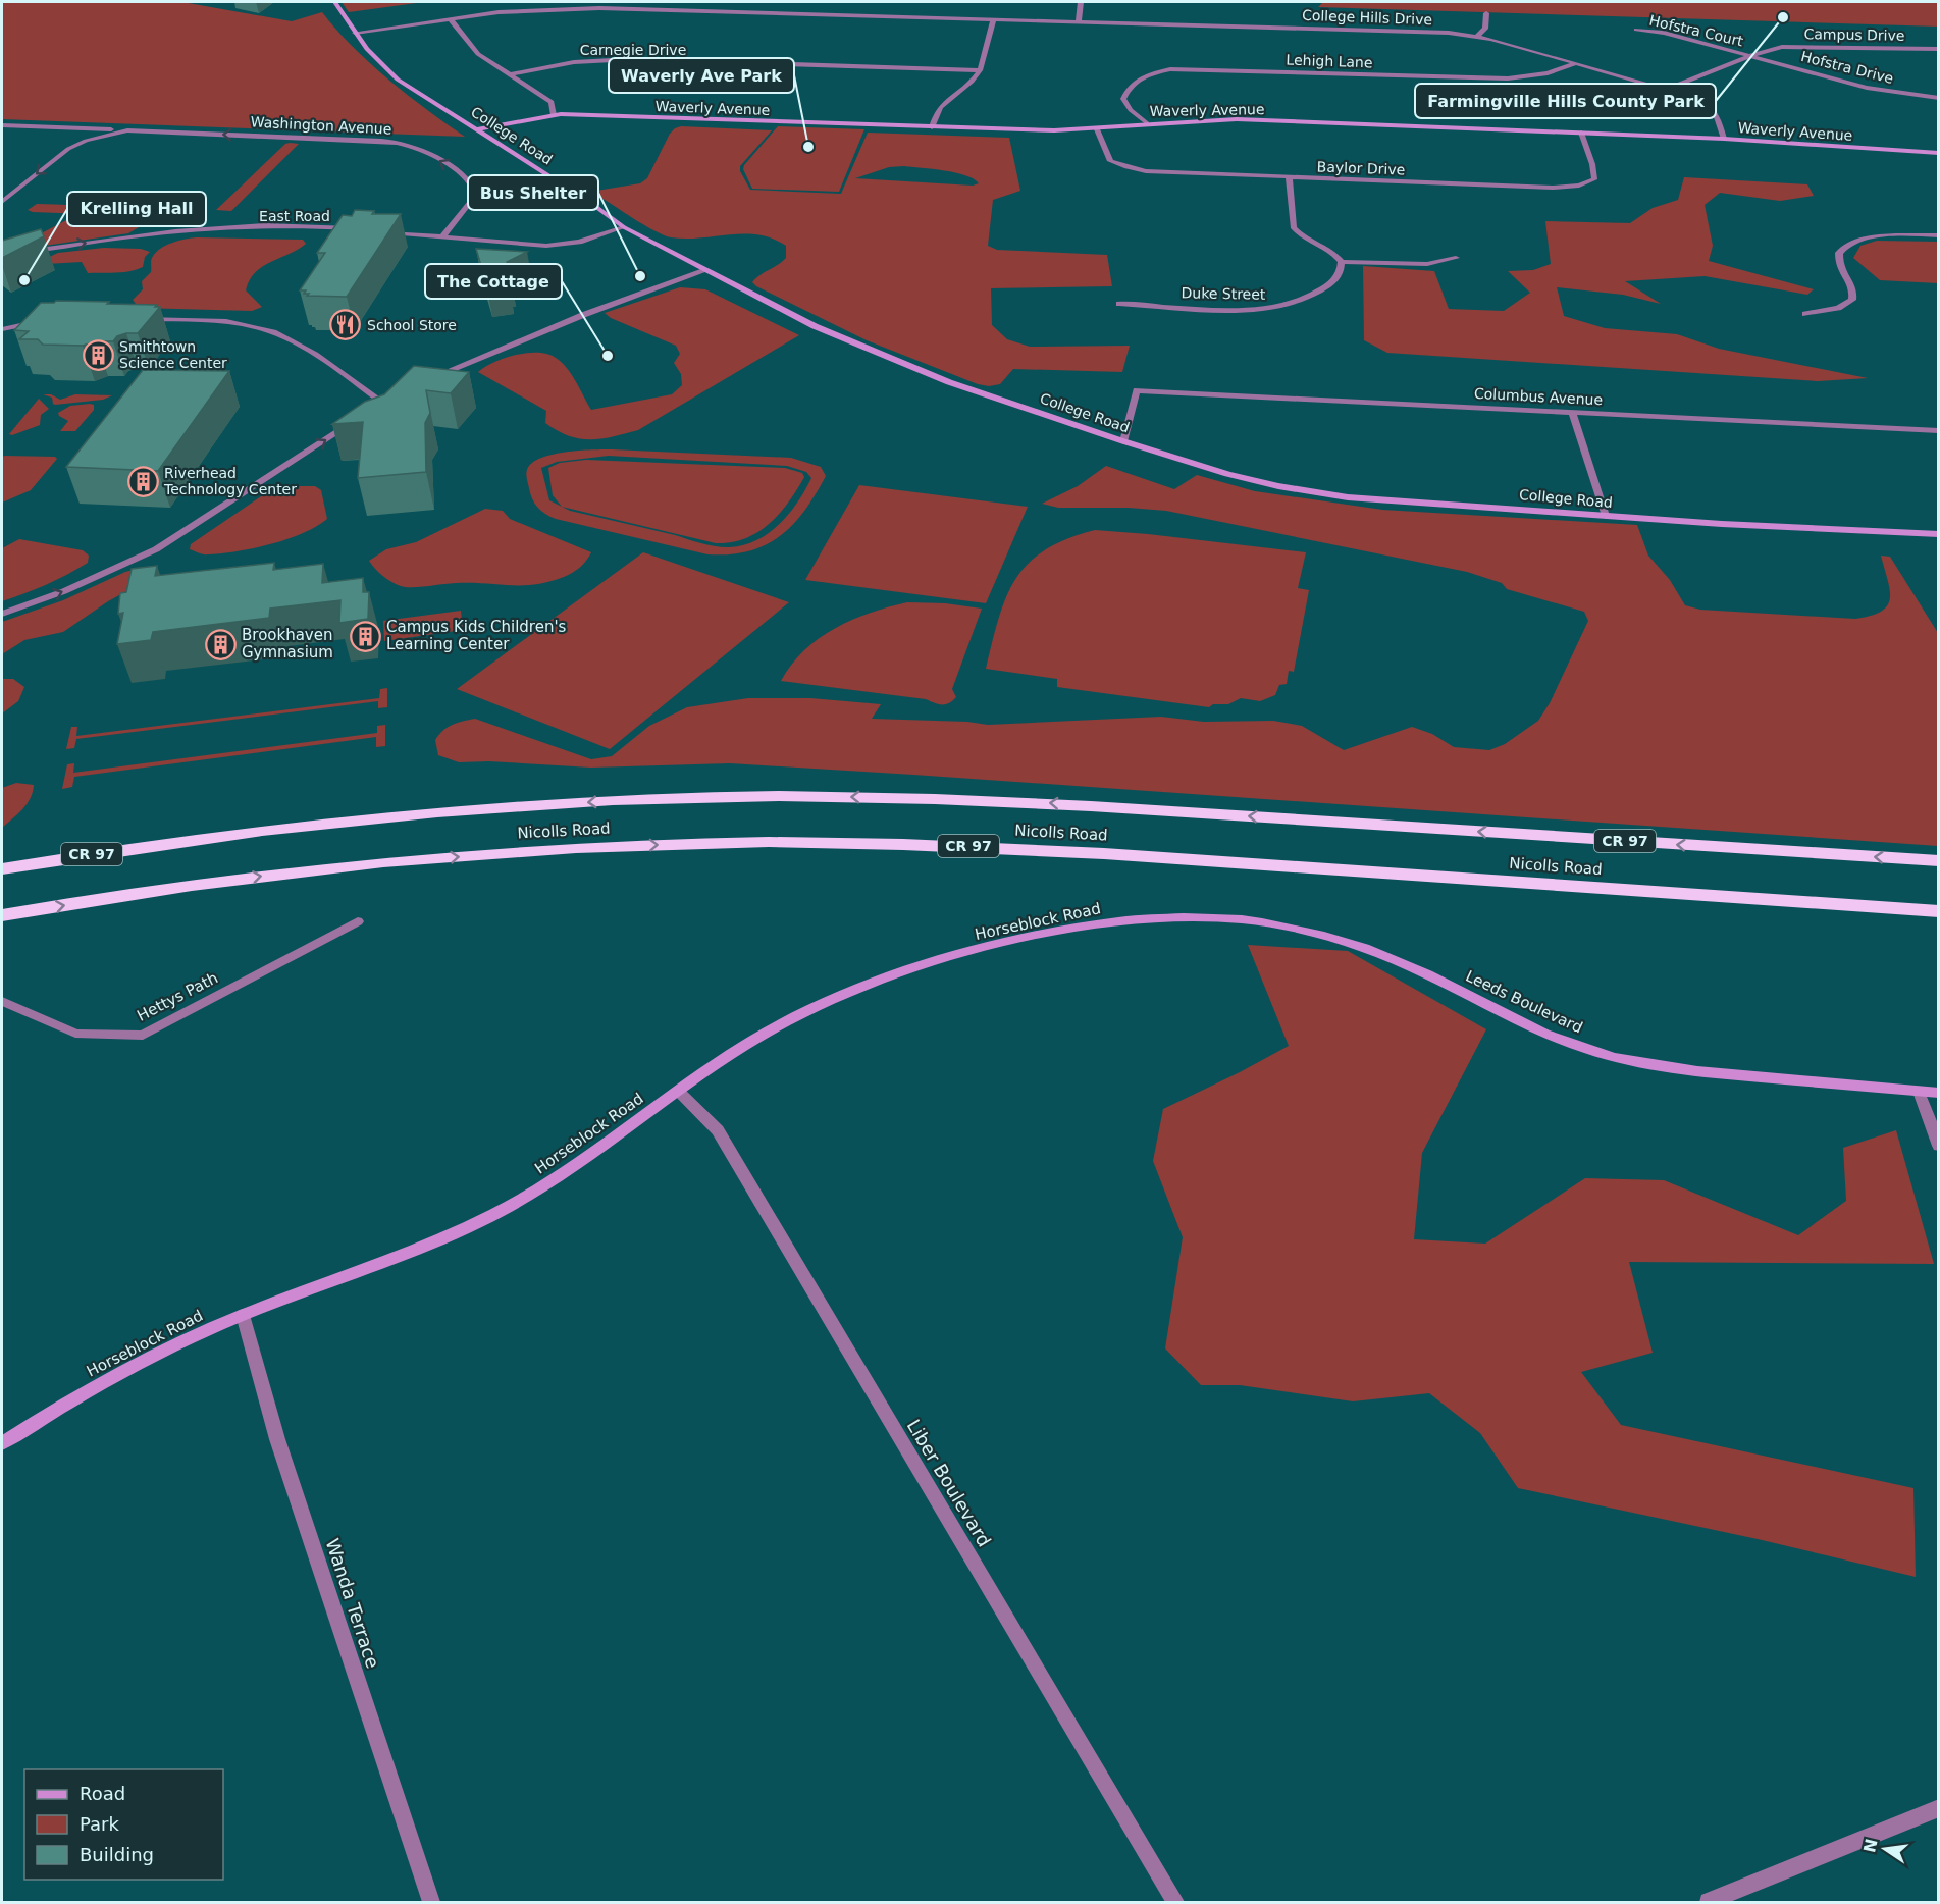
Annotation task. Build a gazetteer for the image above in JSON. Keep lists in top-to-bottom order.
{
  "streets": {
    "highway": ["Nicolls Road", "CR 97"],
    "street": [
      "College Hills Drive",
      "Hofstra Court",
      "Campus Drive",
      "Carnegie Drive",
      "Lehigh Lane",
      "Hofstra Drive",
      "Waverly Avenue",
      "Washington Avenue",
      "College Road",
      "Baylor Drive",
      "East Road",
      "Duke Street",
      "Columbus Avenue",
      "Horseblock Road",
      "Hettys Path",
      "Leeds Boulevard",
      "Liber Boulevard",
      "Wanda Terrace"
    ]
  },
  "crossings": [
    ["College Hills Drive", "Campus Drive"],
    ["College Hills Drive", "Lehigh Lane"],
    ["College Hills Drive", "Waverly Avenue"],
    ["College Hills Drive", "College Road"],
    ["Hofstra Court", "Campus Drive"],
    ["Hofstra Court", "Hofstra Drive"],
    ["Campus Drive", "Hofstra Drive"],
    ["Lehigh Lane", "Waverly Avenue"],
    ["Waverly Avenue", "College Road"],
    ["Waverly Avenue", "Baylor Drive"],
    ["College Road", "Columbus Avenue"],
    ["Horseblock Road", "Leeds Boulevard"],
    ["Horseblock Road", "Liber Boulevard"],
    ["Horseblock Road", "Wanda Terrace"]
  ],
  "one_way": ["East Road"],
  "places": {
    "other": [
      "Farmingville Hills County Park",
      "Waverly Ave Park",
      "Bus Shelter",
      "Krelling Hall",
      "The Cottage"
    ],
    "restaurant": ["School Store"],
    "building": [
      "Smithtown Science Center",
      "Riverhead Technology Center",
      "Campus Kids Children's Learning Center",
      "Brookhaven Gymnasium"
    ]
  },
  "legend": ["Road", "Park", "Building"],
  "north": "left"
}
